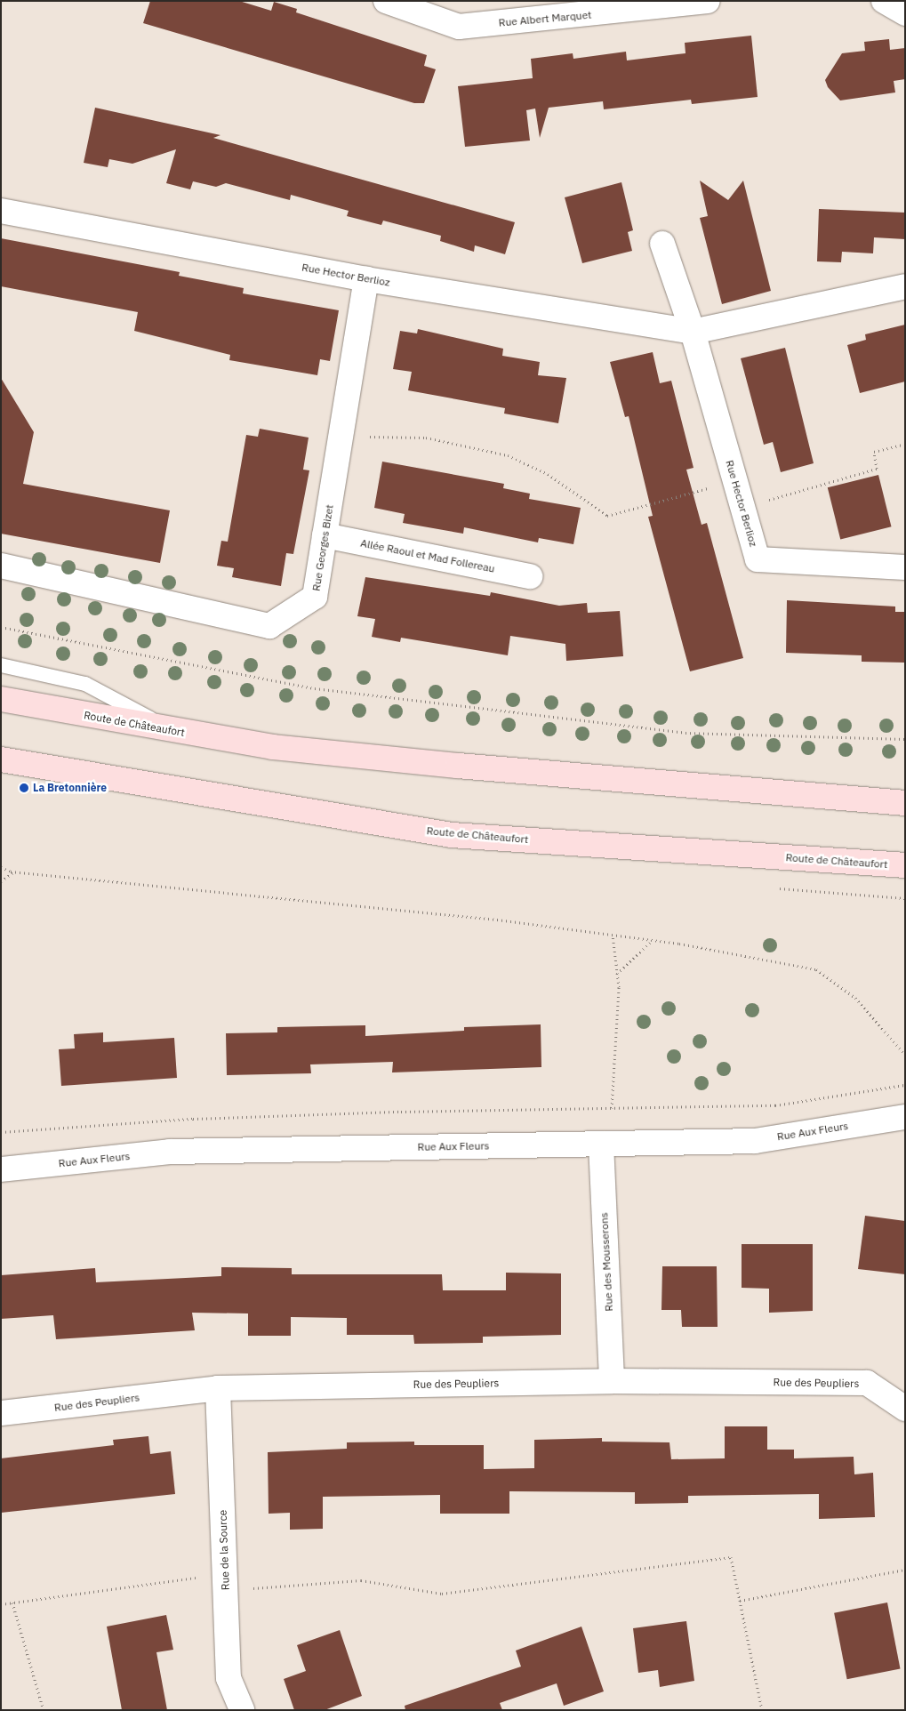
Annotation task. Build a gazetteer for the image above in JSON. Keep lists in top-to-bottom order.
{
  "streets": {
    "main road": ["Route de Châteaufort"],
    "street": [
      "Rue Albert Marquet",
      "Rue Hector Berlioz",
      "Rue Georges Bizet",
      "Allée Raoul et Mad Follereau",
      "Rue Aux Fleurs",
      "Rue des Mousserons",
      "Rue des Peupliers",
      "Rue de la Source"
    ]
  },
  "crossings": [
    ["Rue Hector Berlioz", "Rue Georges Bizet"],
    ["Rue Georges Bizet", "Allée Raoul et Mad Follereau"],
    ["Rue Aux Fleurs", "Rue des Mousserons"],
    ["Rue des Mousserons", "Rue des Peupliers"],
    ["Rue des Peupliers", "Rue de la Source"]
  ],
  "places": ["La Bretonnière"]
}
